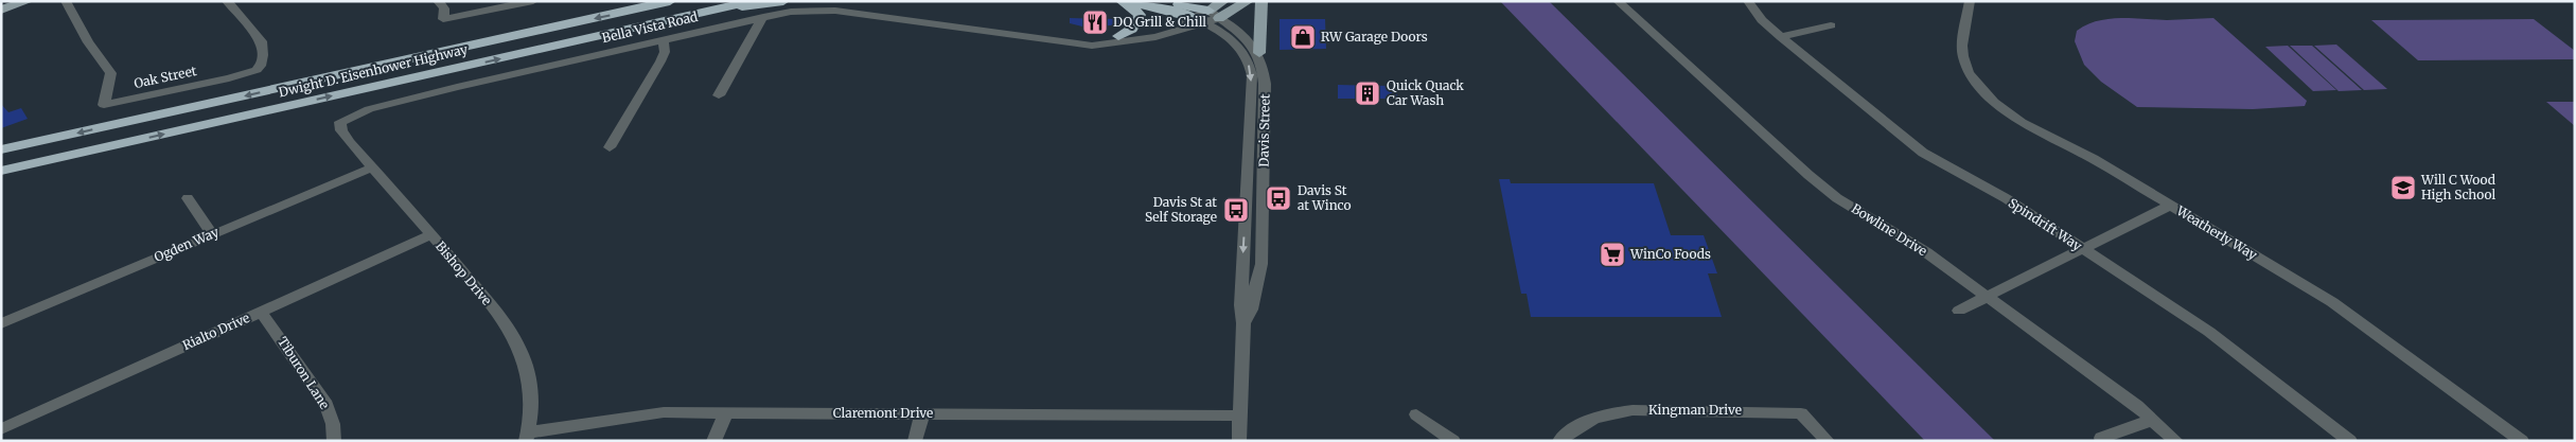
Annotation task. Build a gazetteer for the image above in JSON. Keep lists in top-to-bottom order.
{
  "streets": {
    "highway": ["Dwight D. Eisenhower Highway"],
    "street": [
      "Bella Vista Road",
      "Oak Street",
      "Davis Street",
      "Spindrift Way",
      "Bowline Drive",
      "Weatherly Way",
      "Ogden Way",
      "Bishop Drive",
      "Rialto Drive",
      "Tiburon Lane",
      "Kingman Drive",
      "Claremont Drive"
    ]
  },
  "crossings": [
    ["Bella Vista Road", "Davis Street"],
    ["Bella Vista Road", "Bishop Drive"],
    ["Davis Street", "Claremont Drive"],
    ["Ogden Way", "Bishop Drive"],
    ["Bishop Drive", "Rialto Drive"],
    ["Bishop Drive", "Claremont Drive"],
    ["Rialto Drive", "Tiburon Lane"]
  ],
  "places": {
    "restaurant": ["DQ Grill & Chill"],
    "shop": ["RW Garage Doors"],
    "building": ["Quick Quack Car Wash"],
    "school or university": ["Will C Wood High School"],
    "bus stop": ["Davis St at Winco", "Davis St at Self Storage"],
    "supermarket": ["WinCo Foods"]
  }
}
